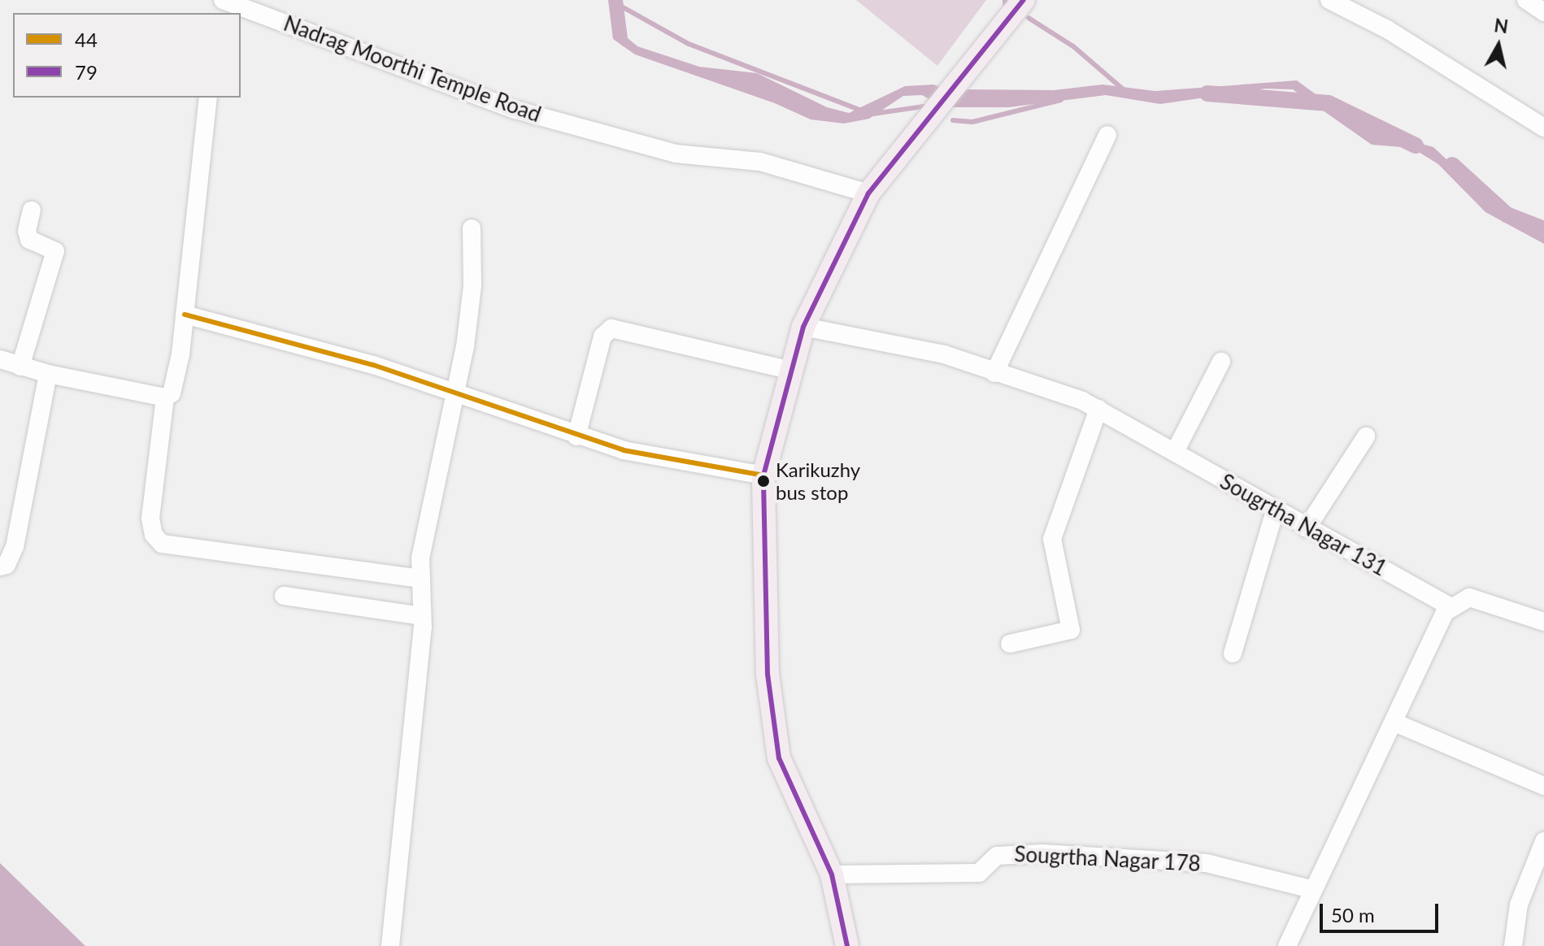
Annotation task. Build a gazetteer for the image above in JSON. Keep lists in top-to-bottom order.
{
  "streets": {
    "street": ["Nadrag Moorthi Temple Road", "Sougrtha Nagar 131", "Sougrtha Nagar 178"]
  },
  "places": ["Karikuzhy bus stop"],
  "lines": ["transit line 79", "transit line 44"],
  "legend": ["44", "79"],
  "scale_bar": "50 m",
  "north": "top"
}
